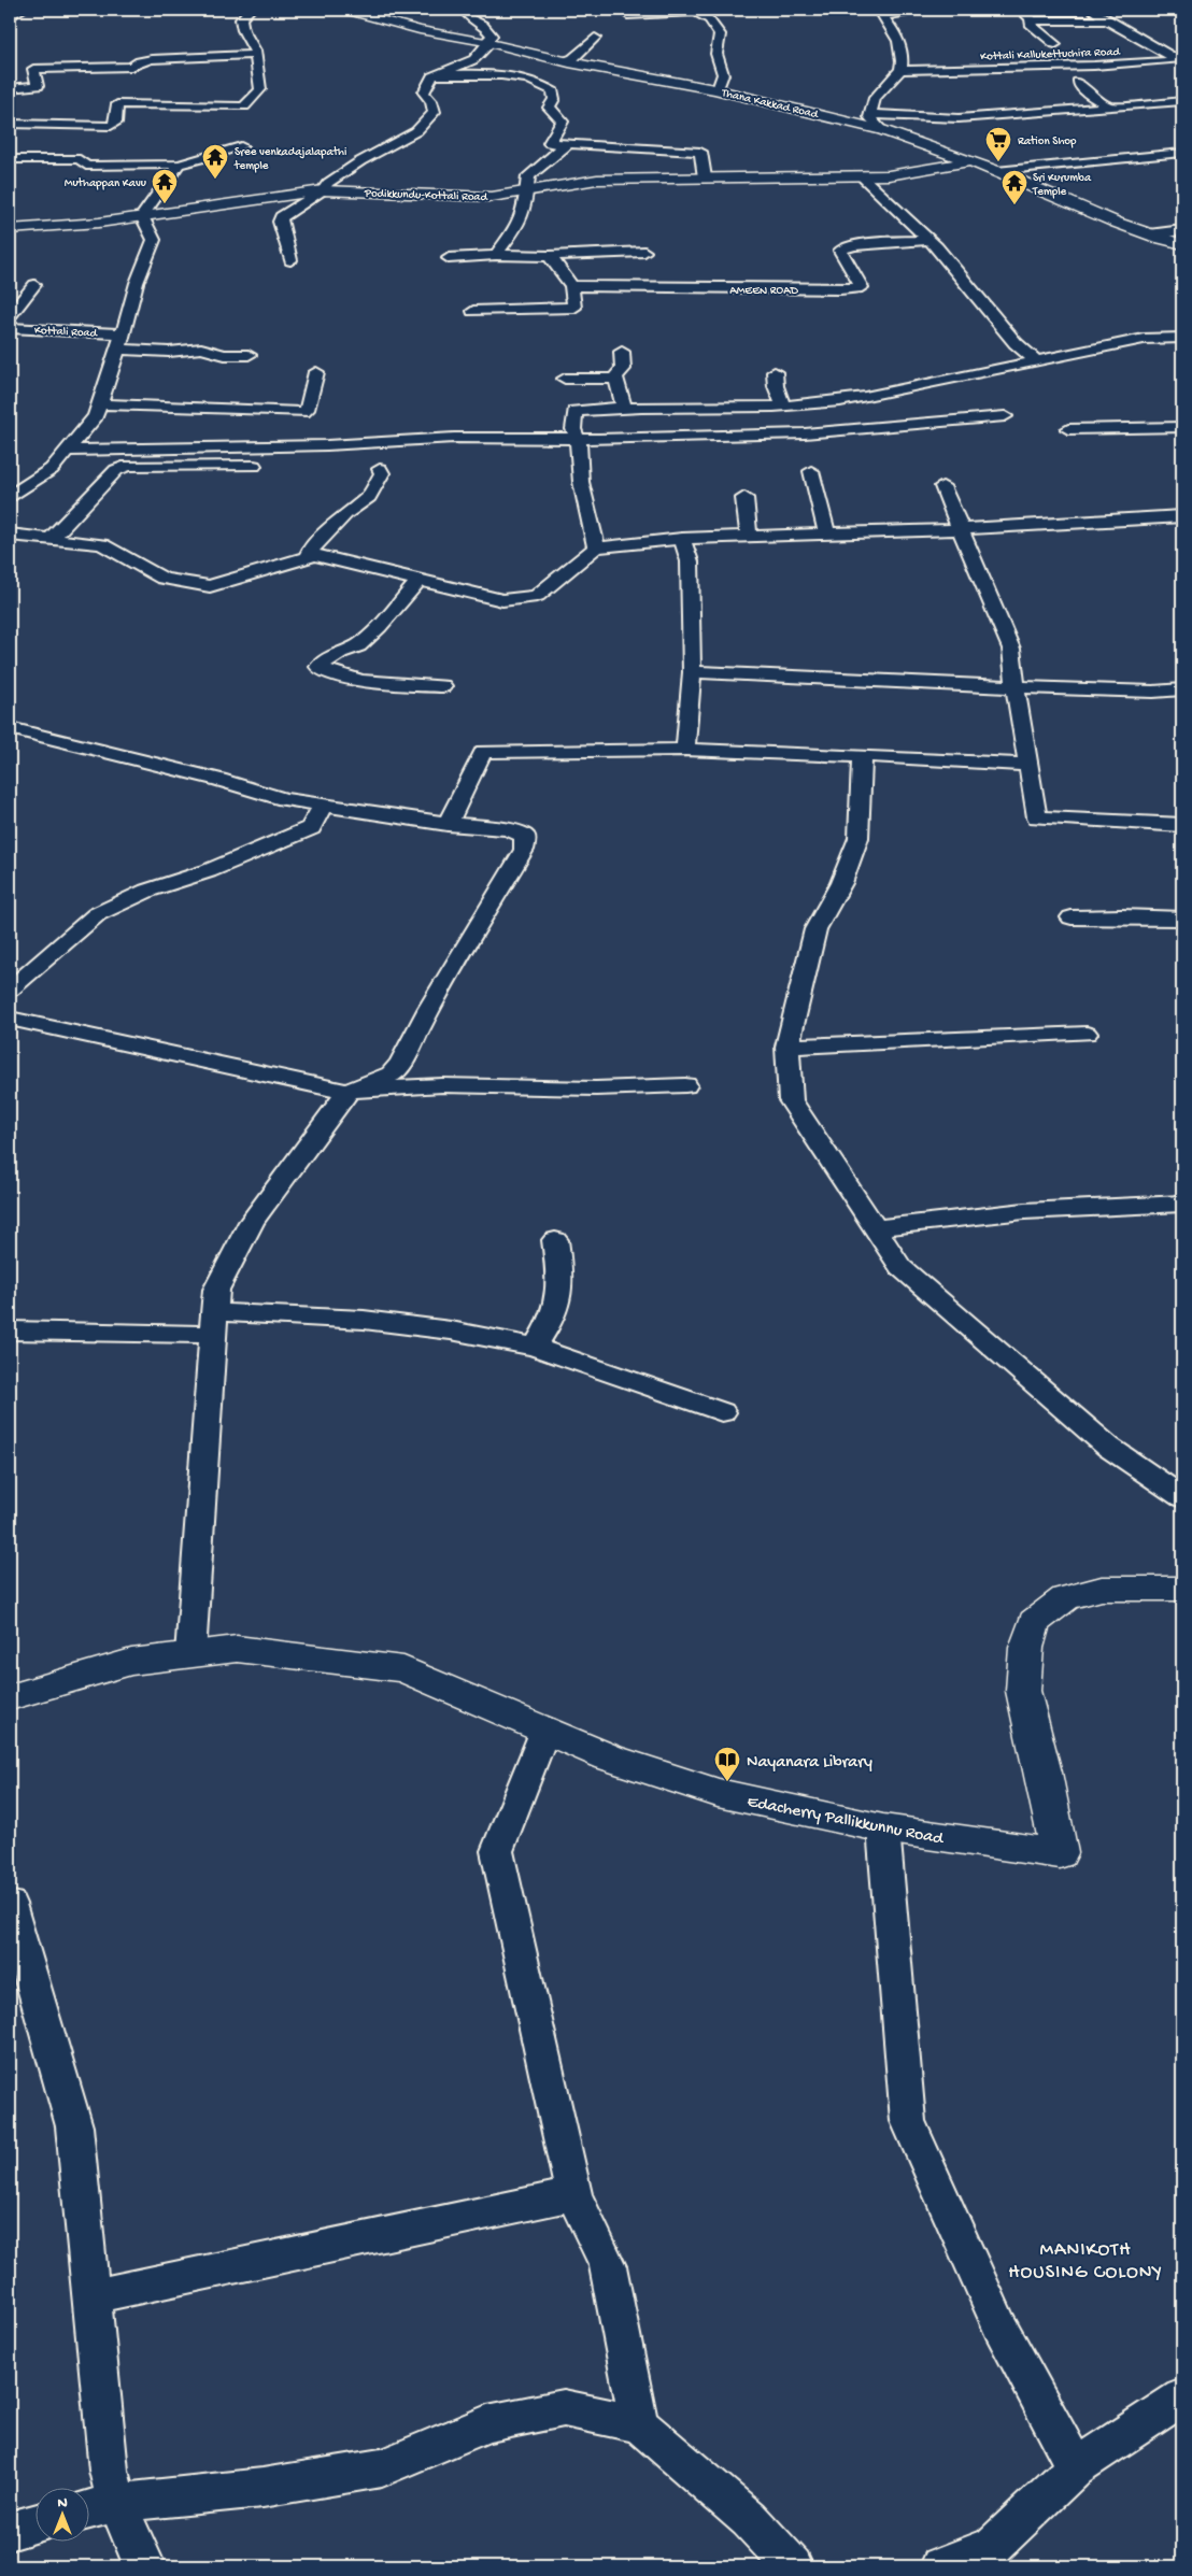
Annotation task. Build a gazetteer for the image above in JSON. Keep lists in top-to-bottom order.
{
  "streets": {
    "main road": ["Thana Kakkad Road", "Podikkundu-Kottali Road", "Edacherry Pallikkunnu Road"],
    "street": ["Kottali Kallukettuchira Road", "AMEEN ROAD", "Kottali Road"]
  },
  "crossings": [
    ["Thana Kakkad Road", "Podikkundu-Kottali Road"]
  ],
  "districts": ["MANIKOTH HOUSING COLONY"],
  "places": {
    "supermarket": ["Ration Shop"],
    "temple": ["Sree venkadajalapathi temple", "Muthappan Kavu", "Sri Kurumba Temple"],
    "library": ["Nayanara Library"]
  },
  "north": "top"
}
